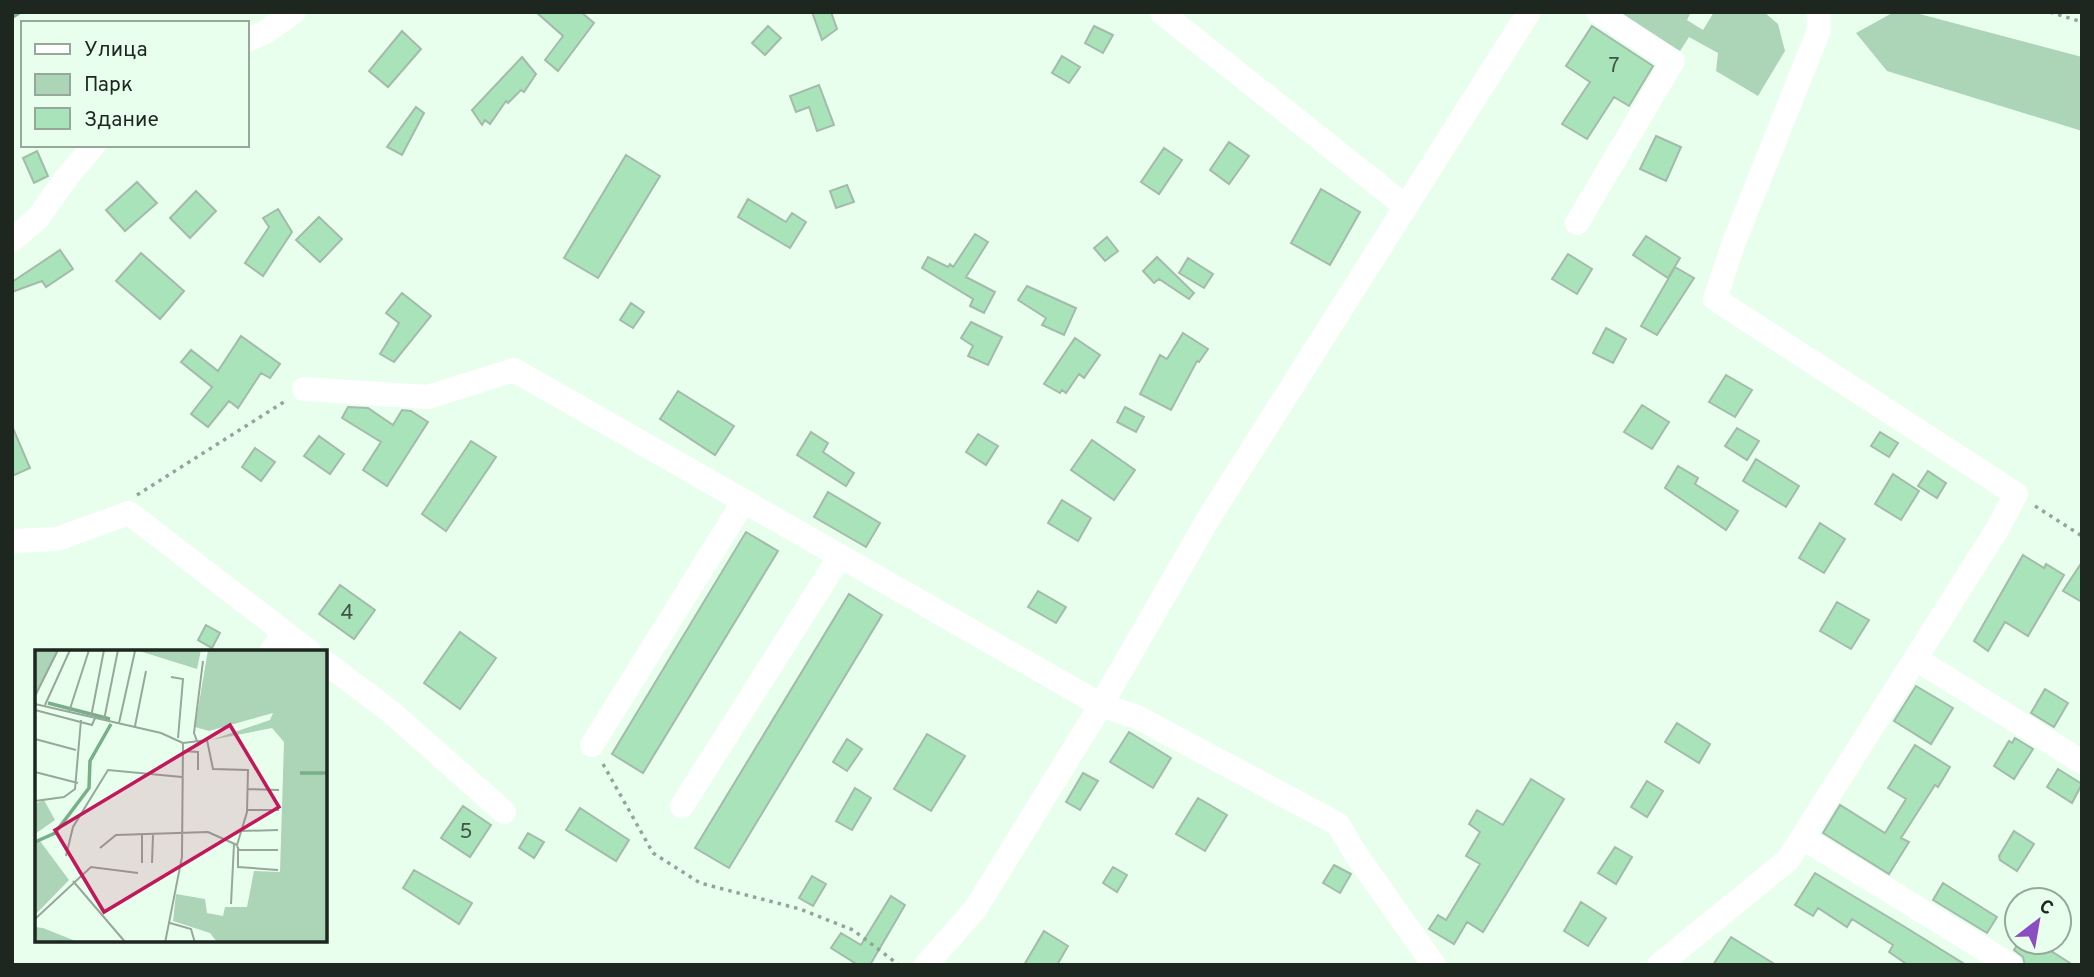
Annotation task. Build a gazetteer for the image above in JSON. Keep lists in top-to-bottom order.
{
  "house_numbers": ["7", "4", "5"],
  "legend": ["Улица", "Парк", "Здание"],
  "north": "top right"
}
